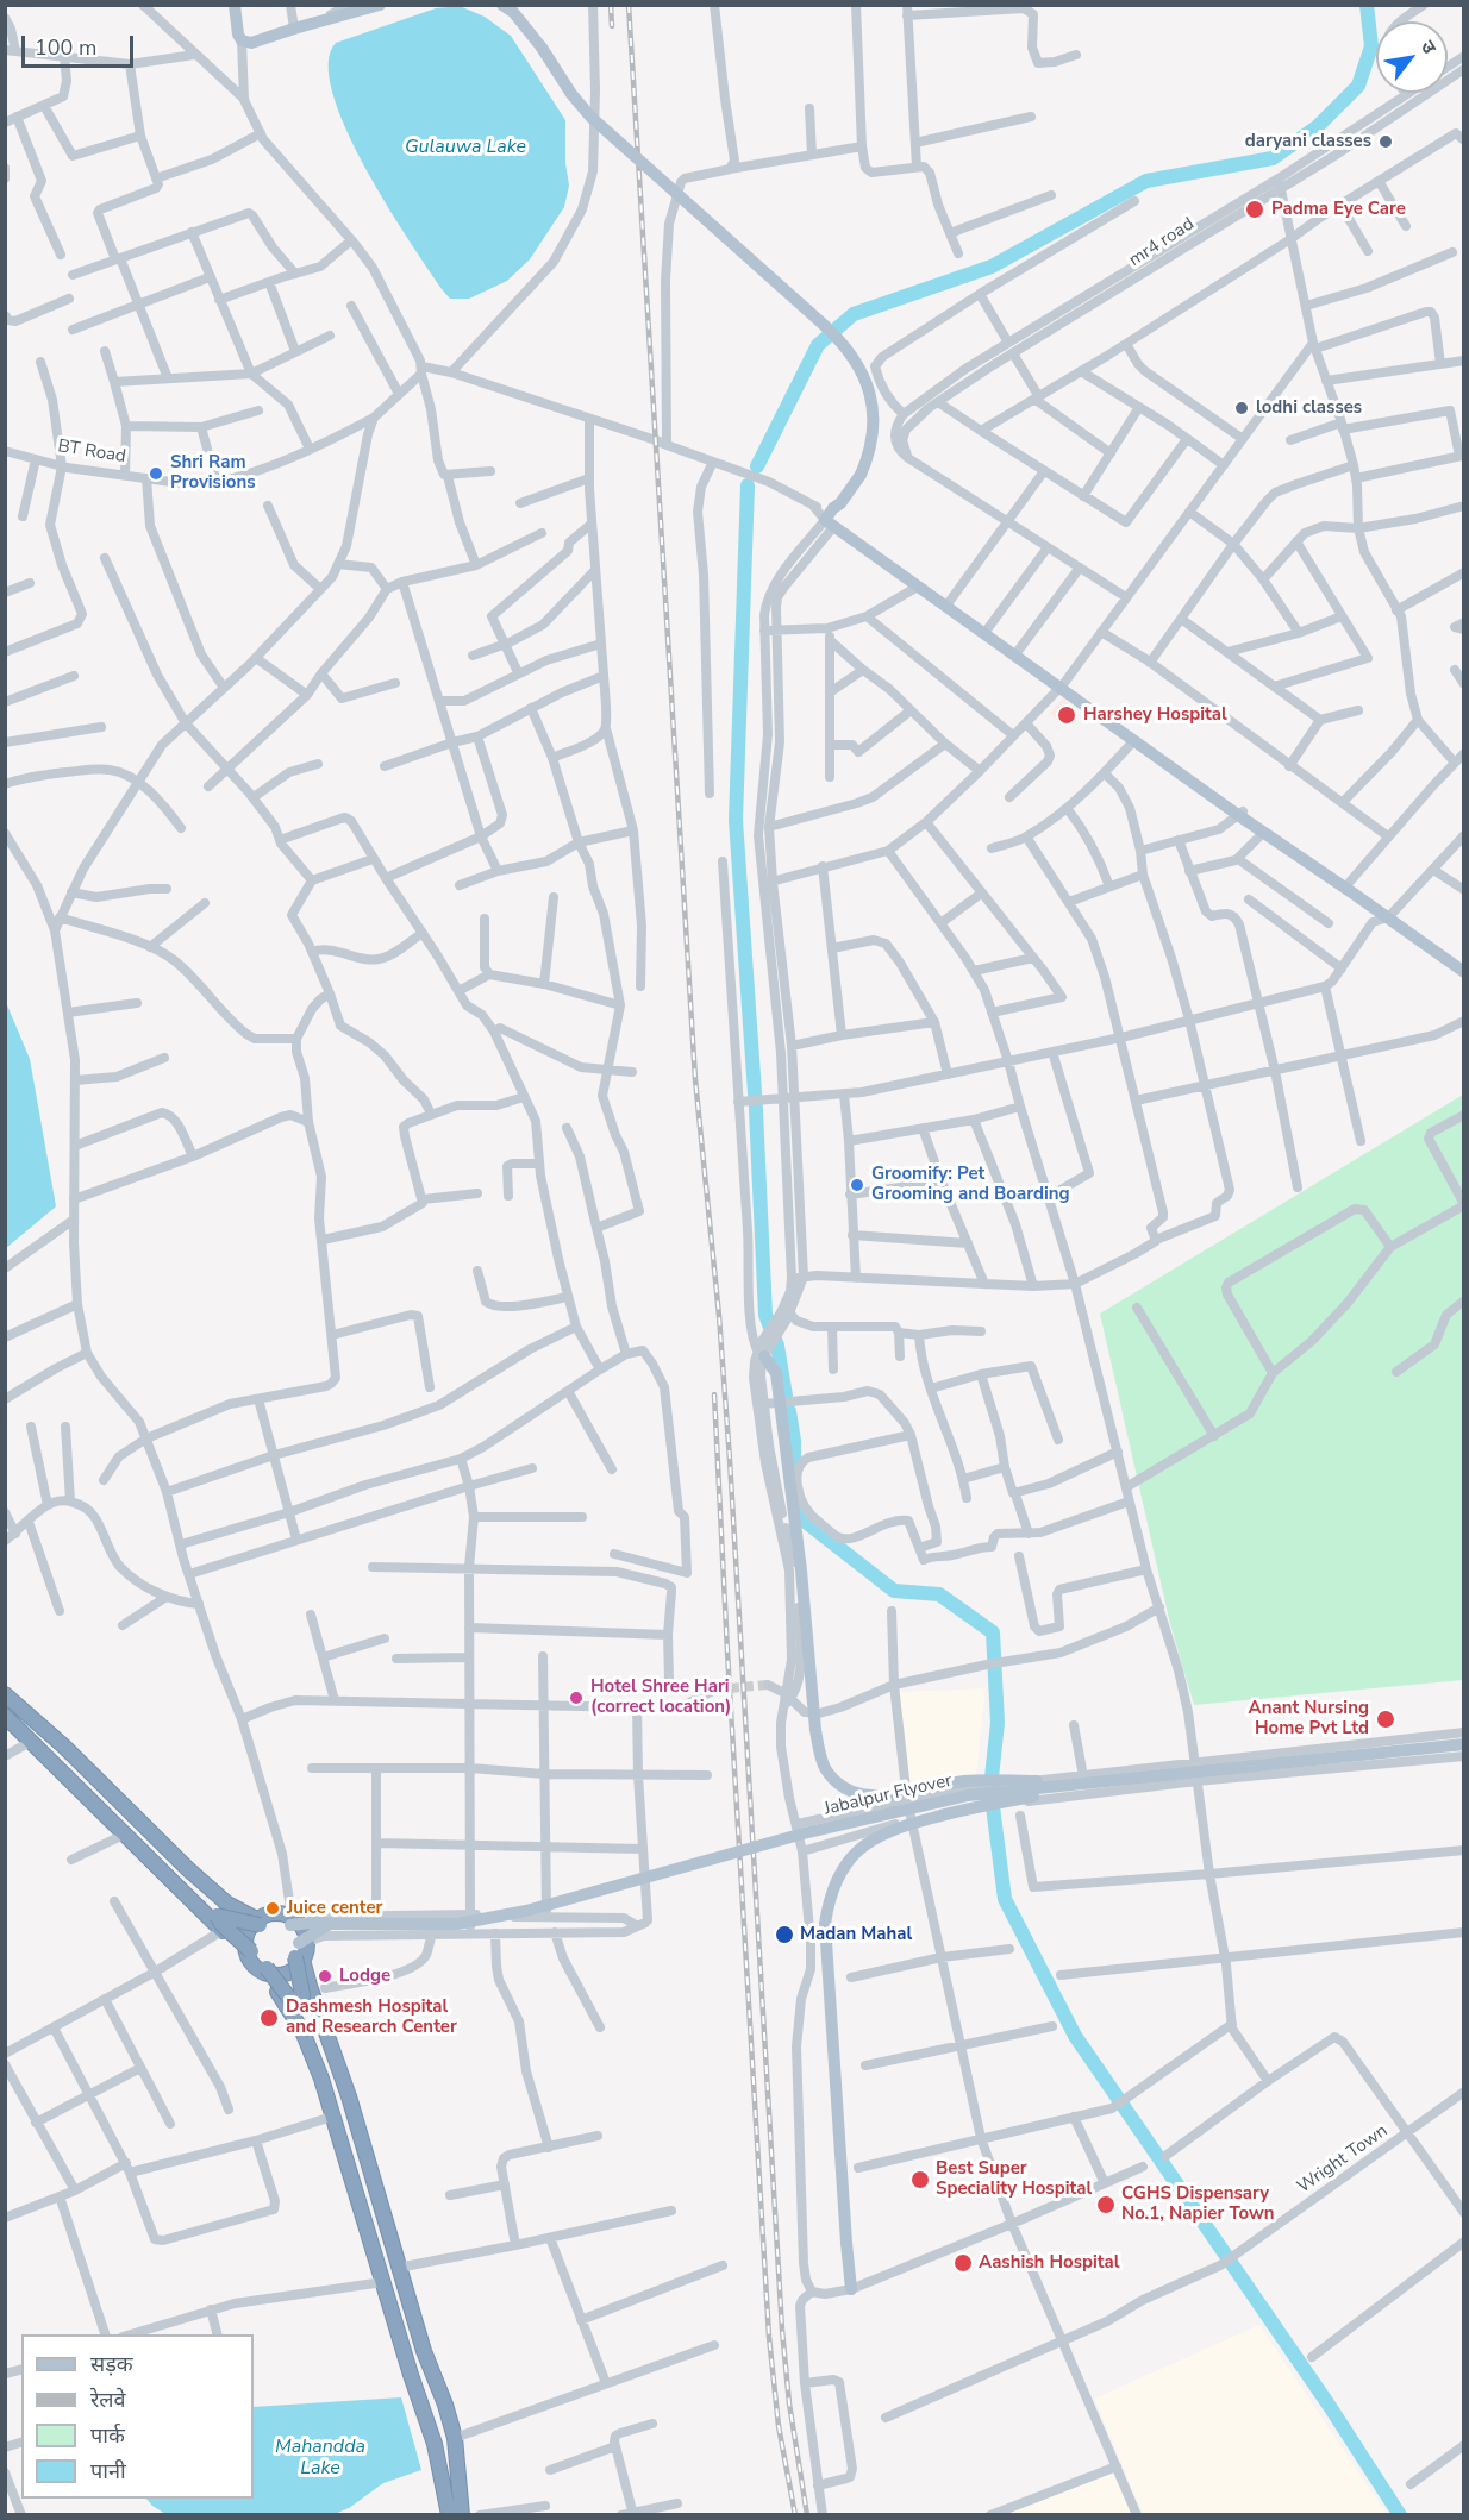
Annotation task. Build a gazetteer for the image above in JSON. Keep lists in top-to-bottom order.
{
  "streets": {
    "main road": ["Jabalpur Flyover"],
    "street": ["mr4 road", "BT Road", "Wright Town"]
  },
  "water": ["Gulauwa Lake", "Mahandda Lake"],
  "places": [
    "daryani classes",
    "Padma Eye Care",
    "lodhi classes",
    "Shri Ram Provisions",
    "Harshey Hospital",
    "Groomify: Pet Grooming and Boarding",
    "Hotel Shree Hari (correct location)",
    "Anant Nursing Home Pvt Ltd",
    "Juice center",
    "Madan Mahal",
    "Lodge",
    "Dashmesh Hospital and Research Center",
    "Best Super Speciality Hospital",
    "CGHS Dispensary No.1, Napier Town",
    "Aashish Hospital"
  ],
  "legend": [
    "सड़क",
    "रेलवे",
    "पार्क",
    "पानी"
  ],
  "scale_bar": "100 m",
  "north": "top right"
}
